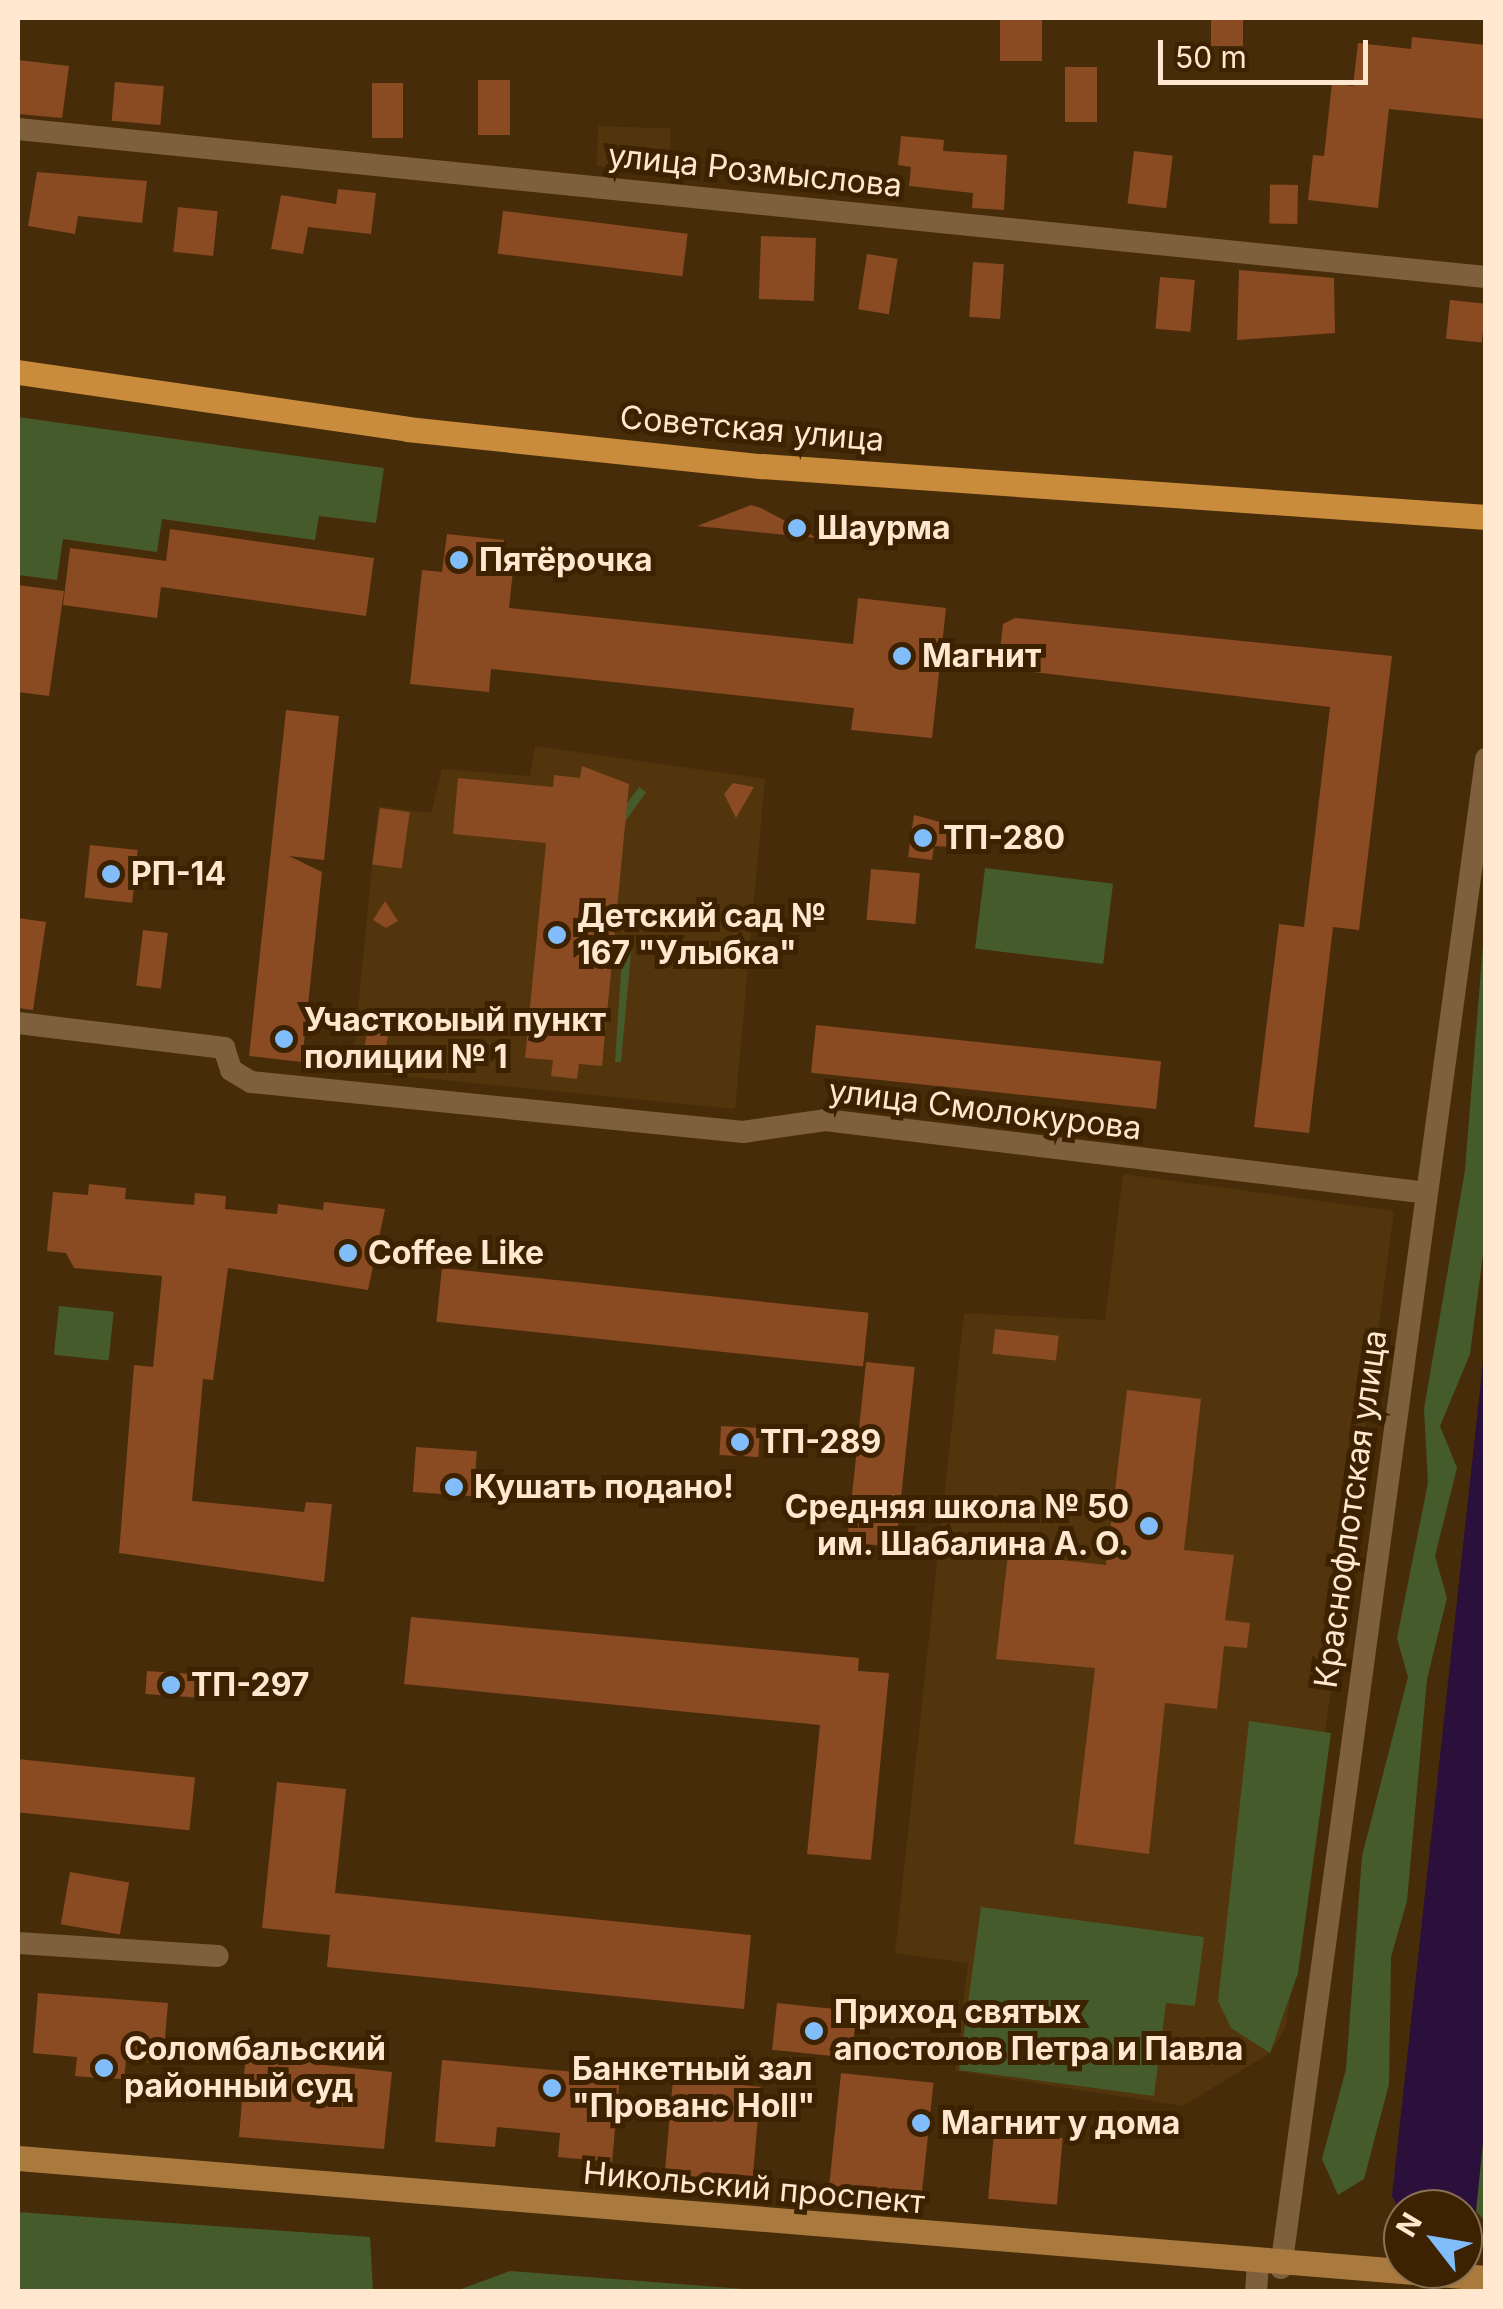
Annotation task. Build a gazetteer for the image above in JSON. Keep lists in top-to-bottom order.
{
  "streets": {
    "main road": ["Советская улица", "Никольский проспект"],
    "street": ["улица Розмыслова", "улица Смолокурова", "Краснофлотская улица"]
  },
  "crossings": [
    ["улица Смолокурова", "Краснофлотская улица"],
    ["Краснофлотская улица", "Никольский проспект"]
  ],
  "places": [
    "Шаурма",
    "Пятёрочка",
    "Магнит",
    "ТП-280",
    "РП-14",
    "Детский сад № 167 \"Улыбка\"",
    "Участкоыый пункт полиции № 1",
    "Coffee Like",
    "ТП-289",
    "Кушать подано!",
    "Средняя школа № 50 им. Шабалина А. О.",
    "ТП-297",
    "Приход святых апостолов Петра и Павла",
    "Соломбальский районный суд",
    "Банкетный зал \"Прованс Holl\"",
    "Магнит у дома"
  ],
  "scale_bar": "50 m",
  "north": "top left"
}
